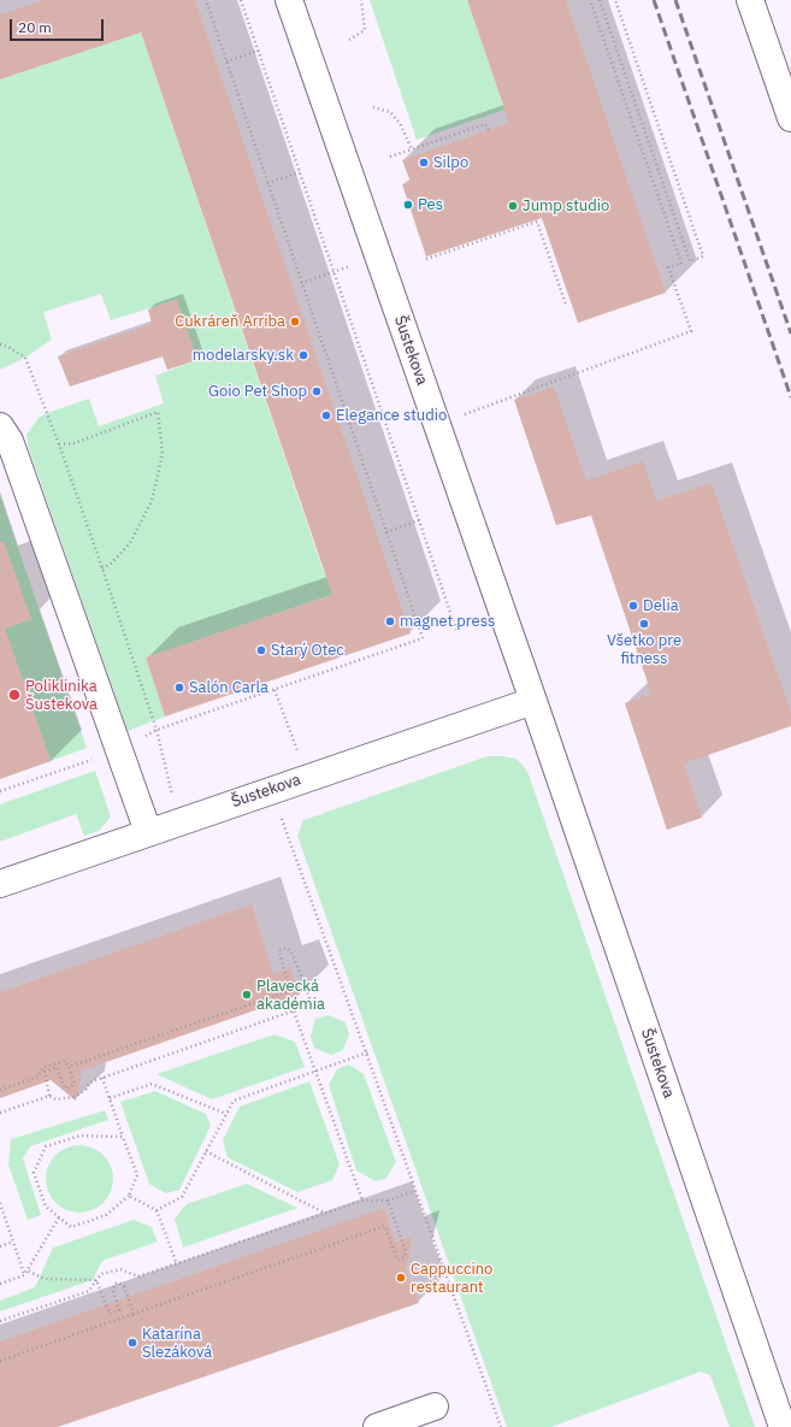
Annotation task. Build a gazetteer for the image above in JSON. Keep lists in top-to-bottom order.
{
  "streets": {
    "street": ["Šustekova"]
  },
  "places": [
    "Silpo",
    "Pes",
    "Jump studio",
    "Cukráreň Arriba",
    "modelarsky.sk",
    "Goio Pet Shop",
    "Elegance studio",
    "Delia",
    "magnet press",
    "Všetko pre fitness",
    "Starý Otec",
    "Salón Carla",
    "Poliklinika Šustekova",
    "Plavecká akadémia",
    "Cappuccino restaurant",
    "Katarína Slezáková"
  ],
  "scale_bar": "20 m"
}
